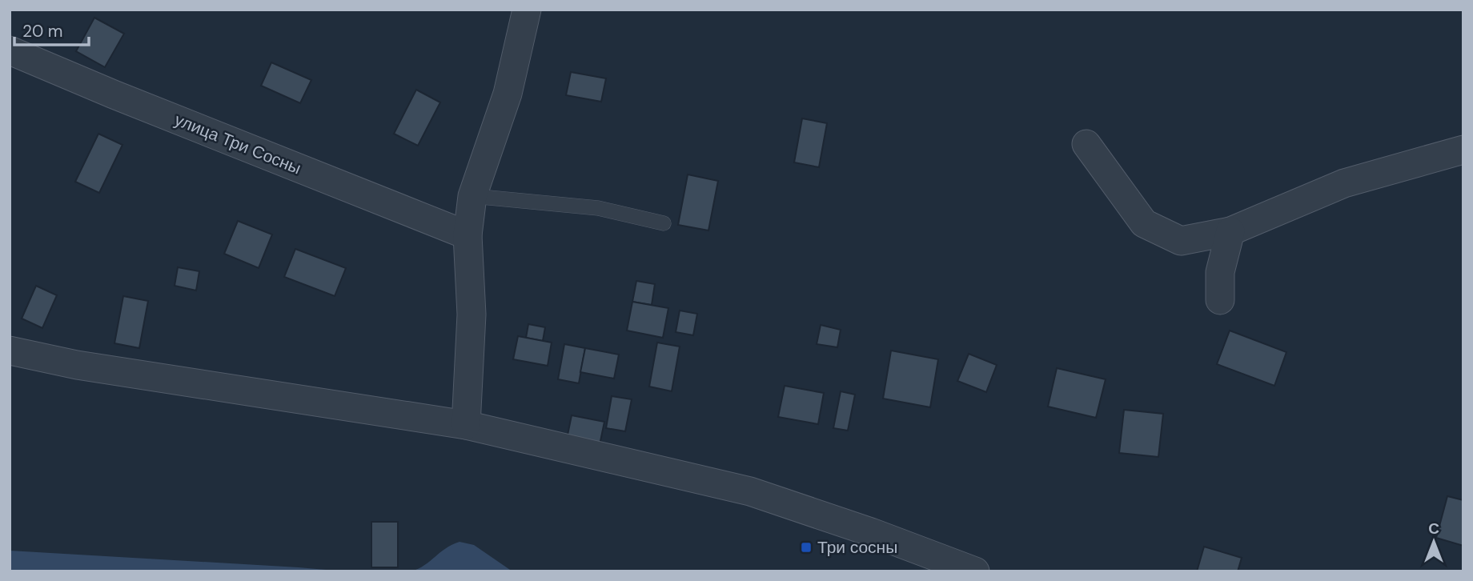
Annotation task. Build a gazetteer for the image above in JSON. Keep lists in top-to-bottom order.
{
  "streets": {
    "street": ["улица Три Сосны"]
  },
  "places": {
    "transit": ["Три сосны"]
  },
  "scale_bar": "20 m",
  "north": "top"
}
